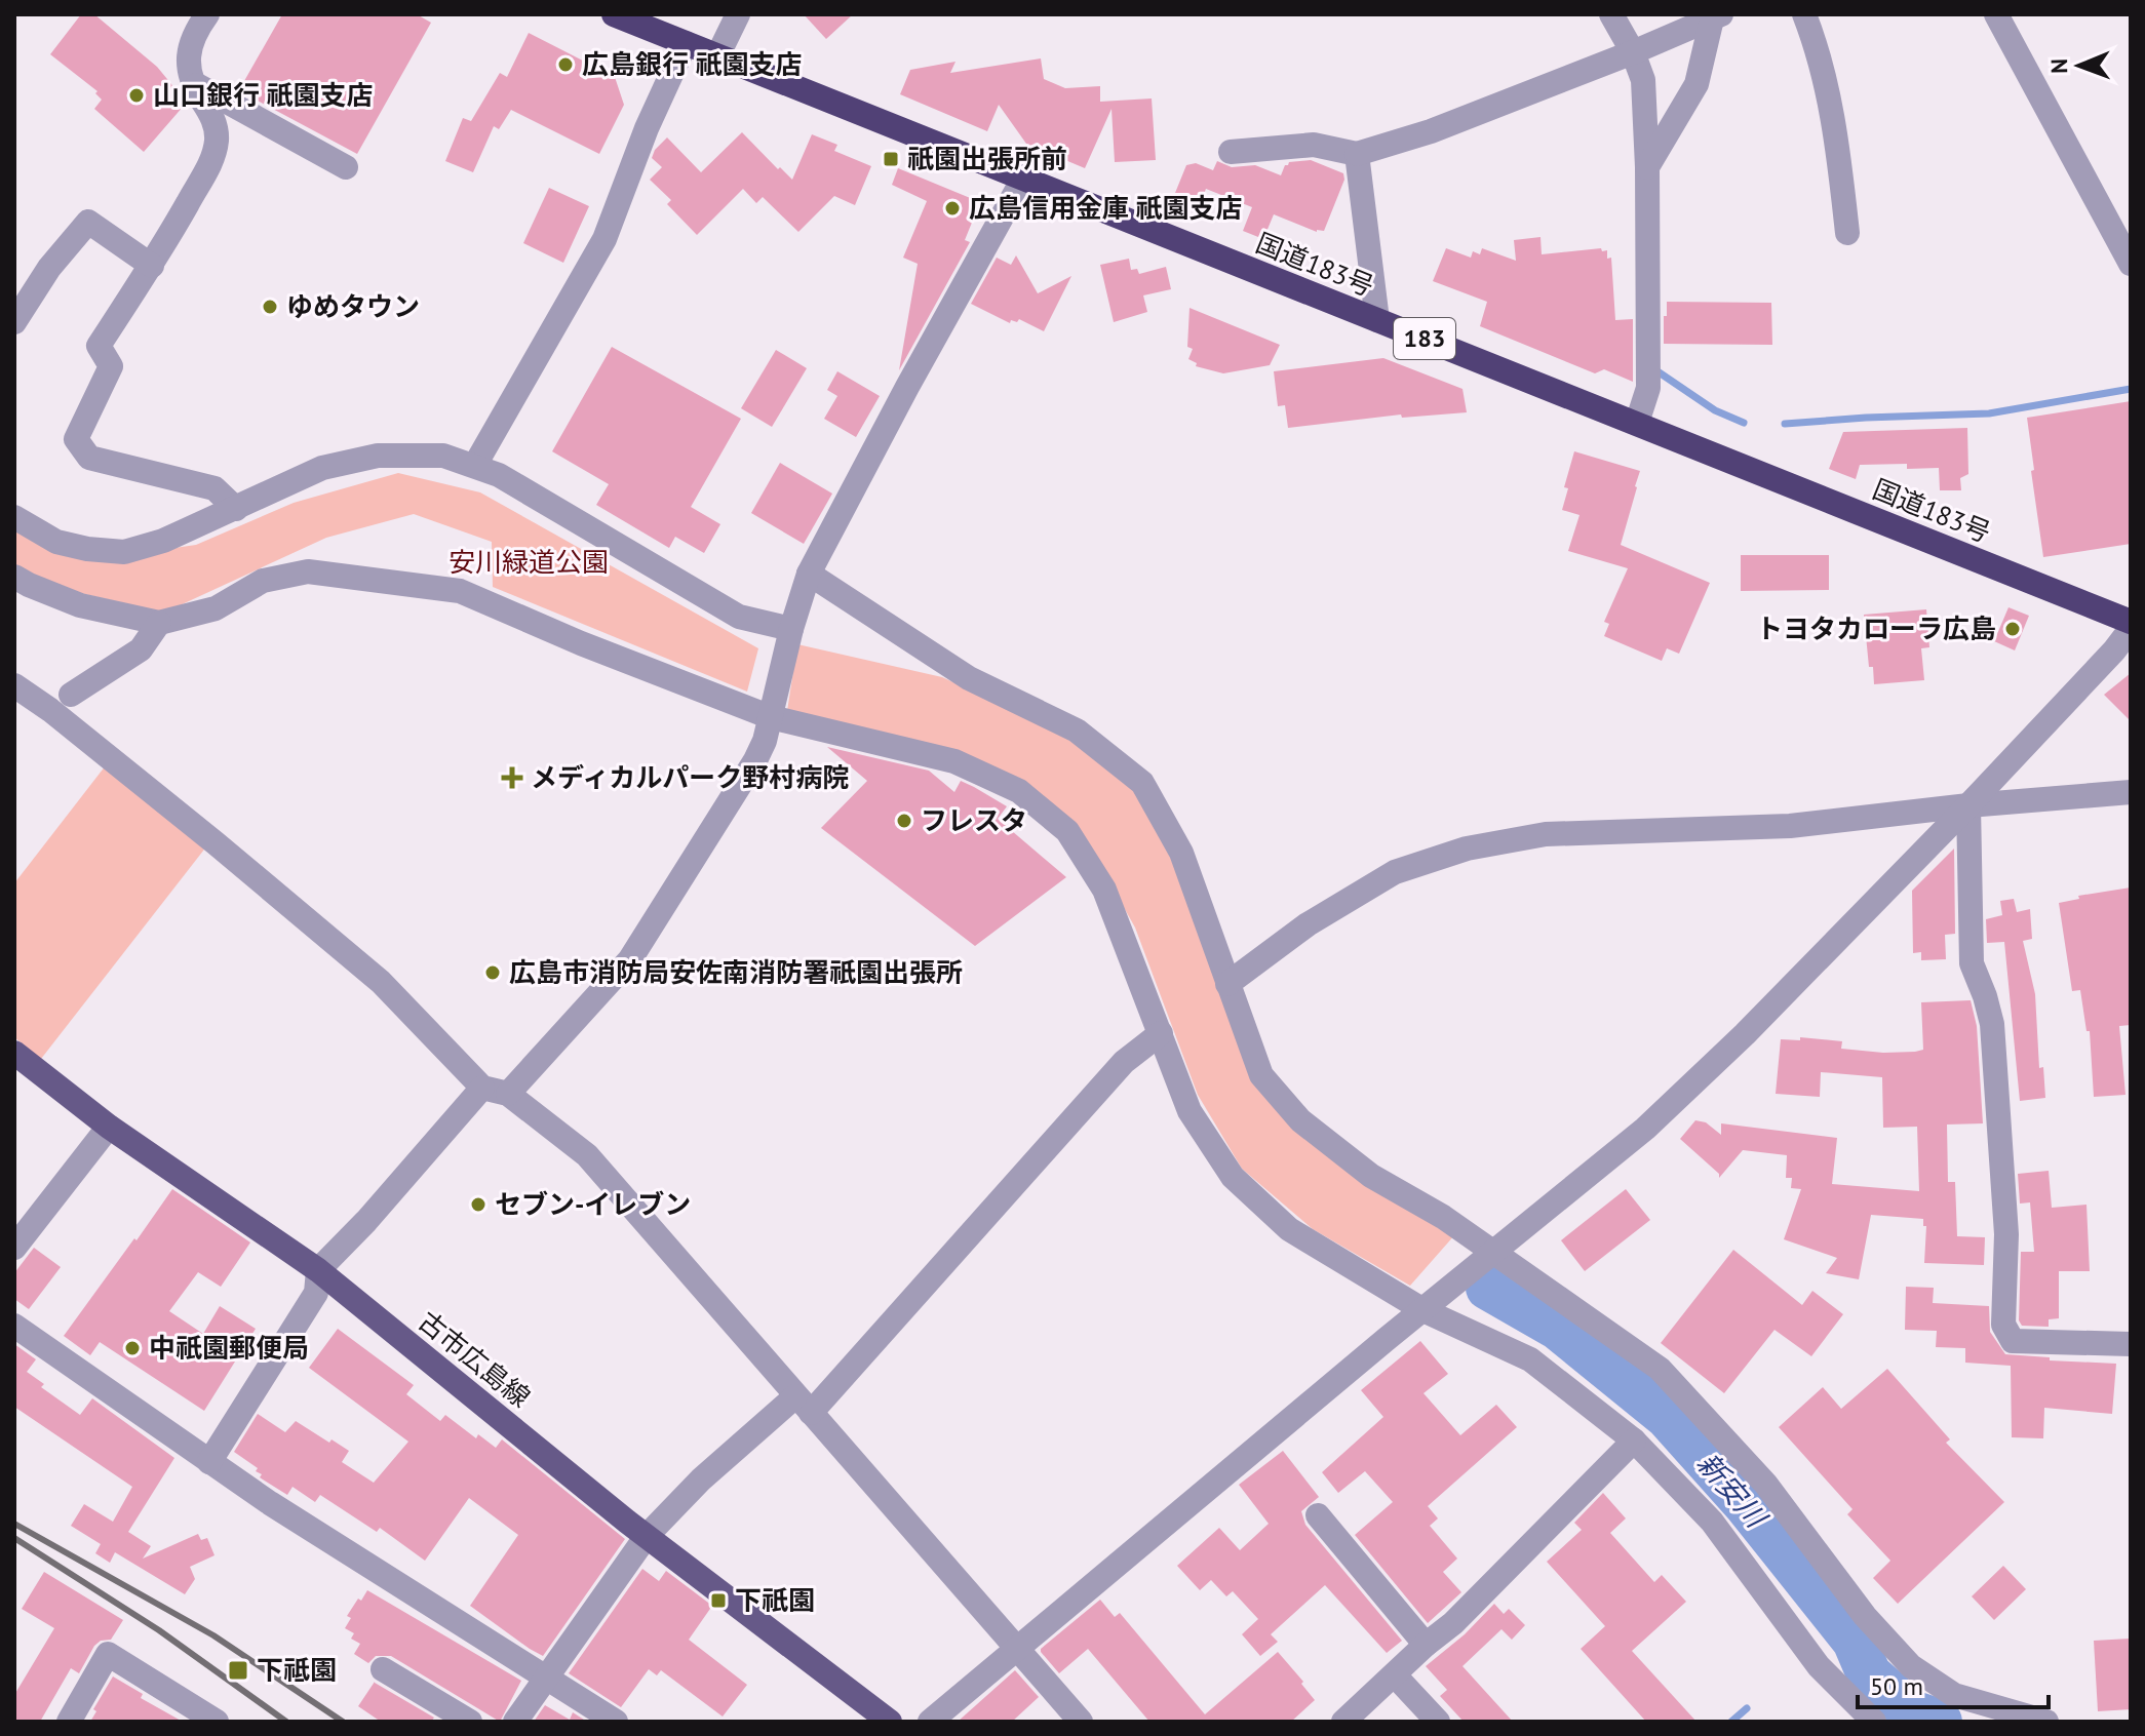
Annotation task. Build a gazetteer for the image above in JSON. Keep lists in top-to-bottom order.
{
  "streets": {
    "highway": ["国道183号", "183"],
    "main road": ["古市広島線"]
  },
  "water": ["新安川"],
  "parks": ["安川緑道公園"],
  "places": {
    "other": [
      "広島銀行 祇園支店",
      "山口銀行 祇園支店",
      "広島信用金庫 祇園支店",
      "ゆめタウン",
      "トヨタカローラ広島",
      "フレスタ",
      "広島市消防局安佐南消防署祇園出張所",
      "セブン-イレブン",
      "中祇園郵便局"
    ],
    "transit": ["祇園出張所前", "下祇園", "下祗園"],
    "health": ["メディカルパーク野村病院"]
  },
  "scale_bar": "50 m",
  "north": "left"
}
